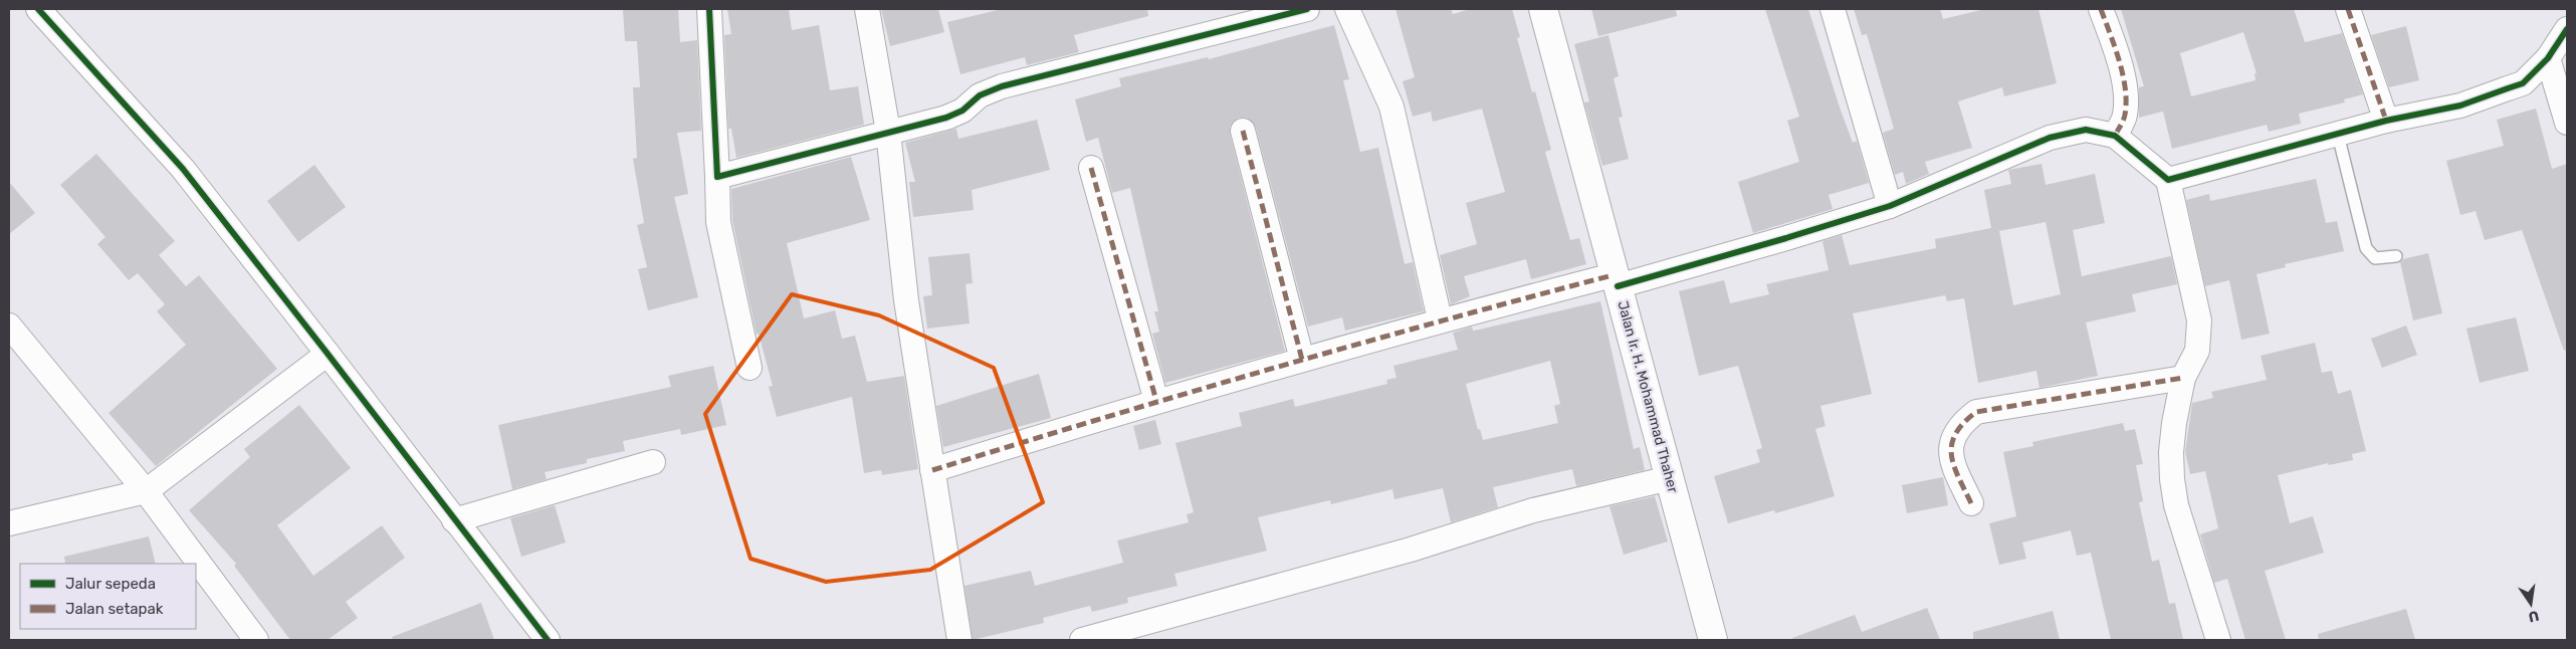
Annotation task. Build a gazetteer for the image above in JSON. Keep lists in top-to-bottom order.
{
  "streets": {
    "main road": ["Jalan Ir. H. Mohammad Thaher"]
  },
  "legend": ["Jalur sepeda", "Jalan setapak"],
  "north": "bottom"
}
